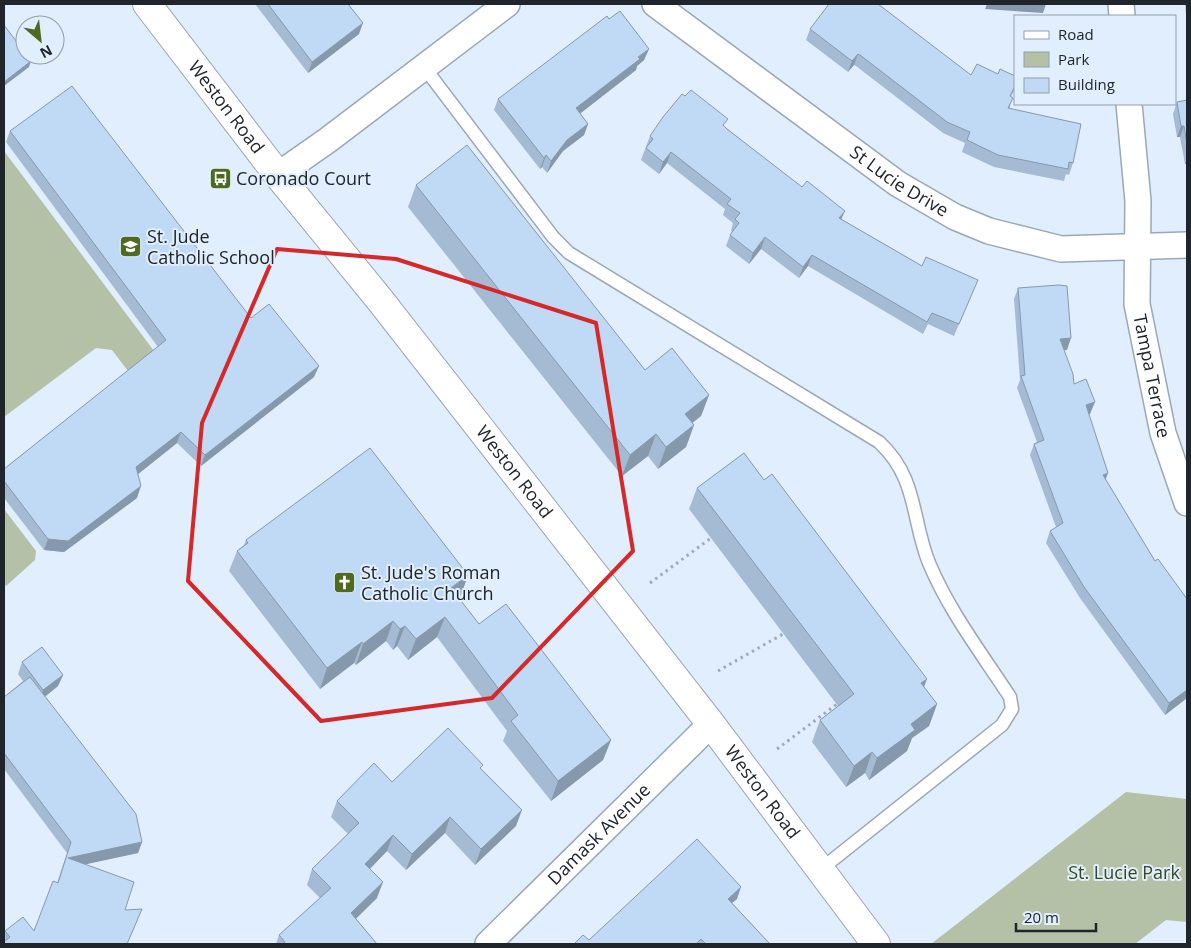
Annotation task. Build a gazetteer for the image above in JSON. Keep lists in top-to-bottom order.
{
  "streets": {
    "main road": ["Weston Road"],
    "street": ["St Lucie Drive", "Tampa Terrace", "Damask Avenue"]
  },
  "crossings": [
    ["Weston Road", "Damask Avenue"],
    ["St Lucie Drive", "Tampa Terrace"]
  ],
  "parks": ["St. Lucie Park"],
  "places": {
    "bus stop": ["Coronado Court"],
    "school or university": ["St. Jude Catholic School"],
    "church": ["St. Jude's Roman Catholic Church"]
  },
  "legend": ["Road", "Park", "Building"],
  "scale_bar": "20 m",
  "north": "bottom right"
}
